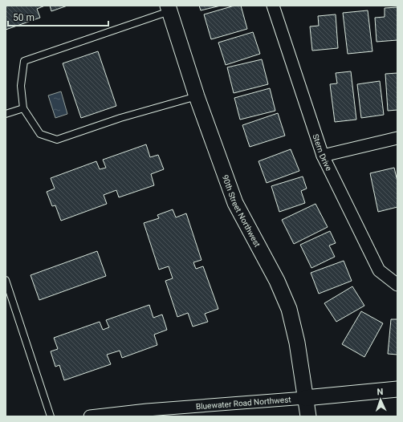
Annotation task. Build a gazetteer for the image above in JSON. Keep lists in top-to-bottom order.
{
  "streets": {
    "street": ["Stern Drive", "90th Street Northwest", "Bluewater Road Northwest"]
  },
  "crossings": [
    ["90th Street Northwest", "Bluewater Road Northwest"]
  ],
  "scale_bar": "50 m",
  "north": "top"
}
